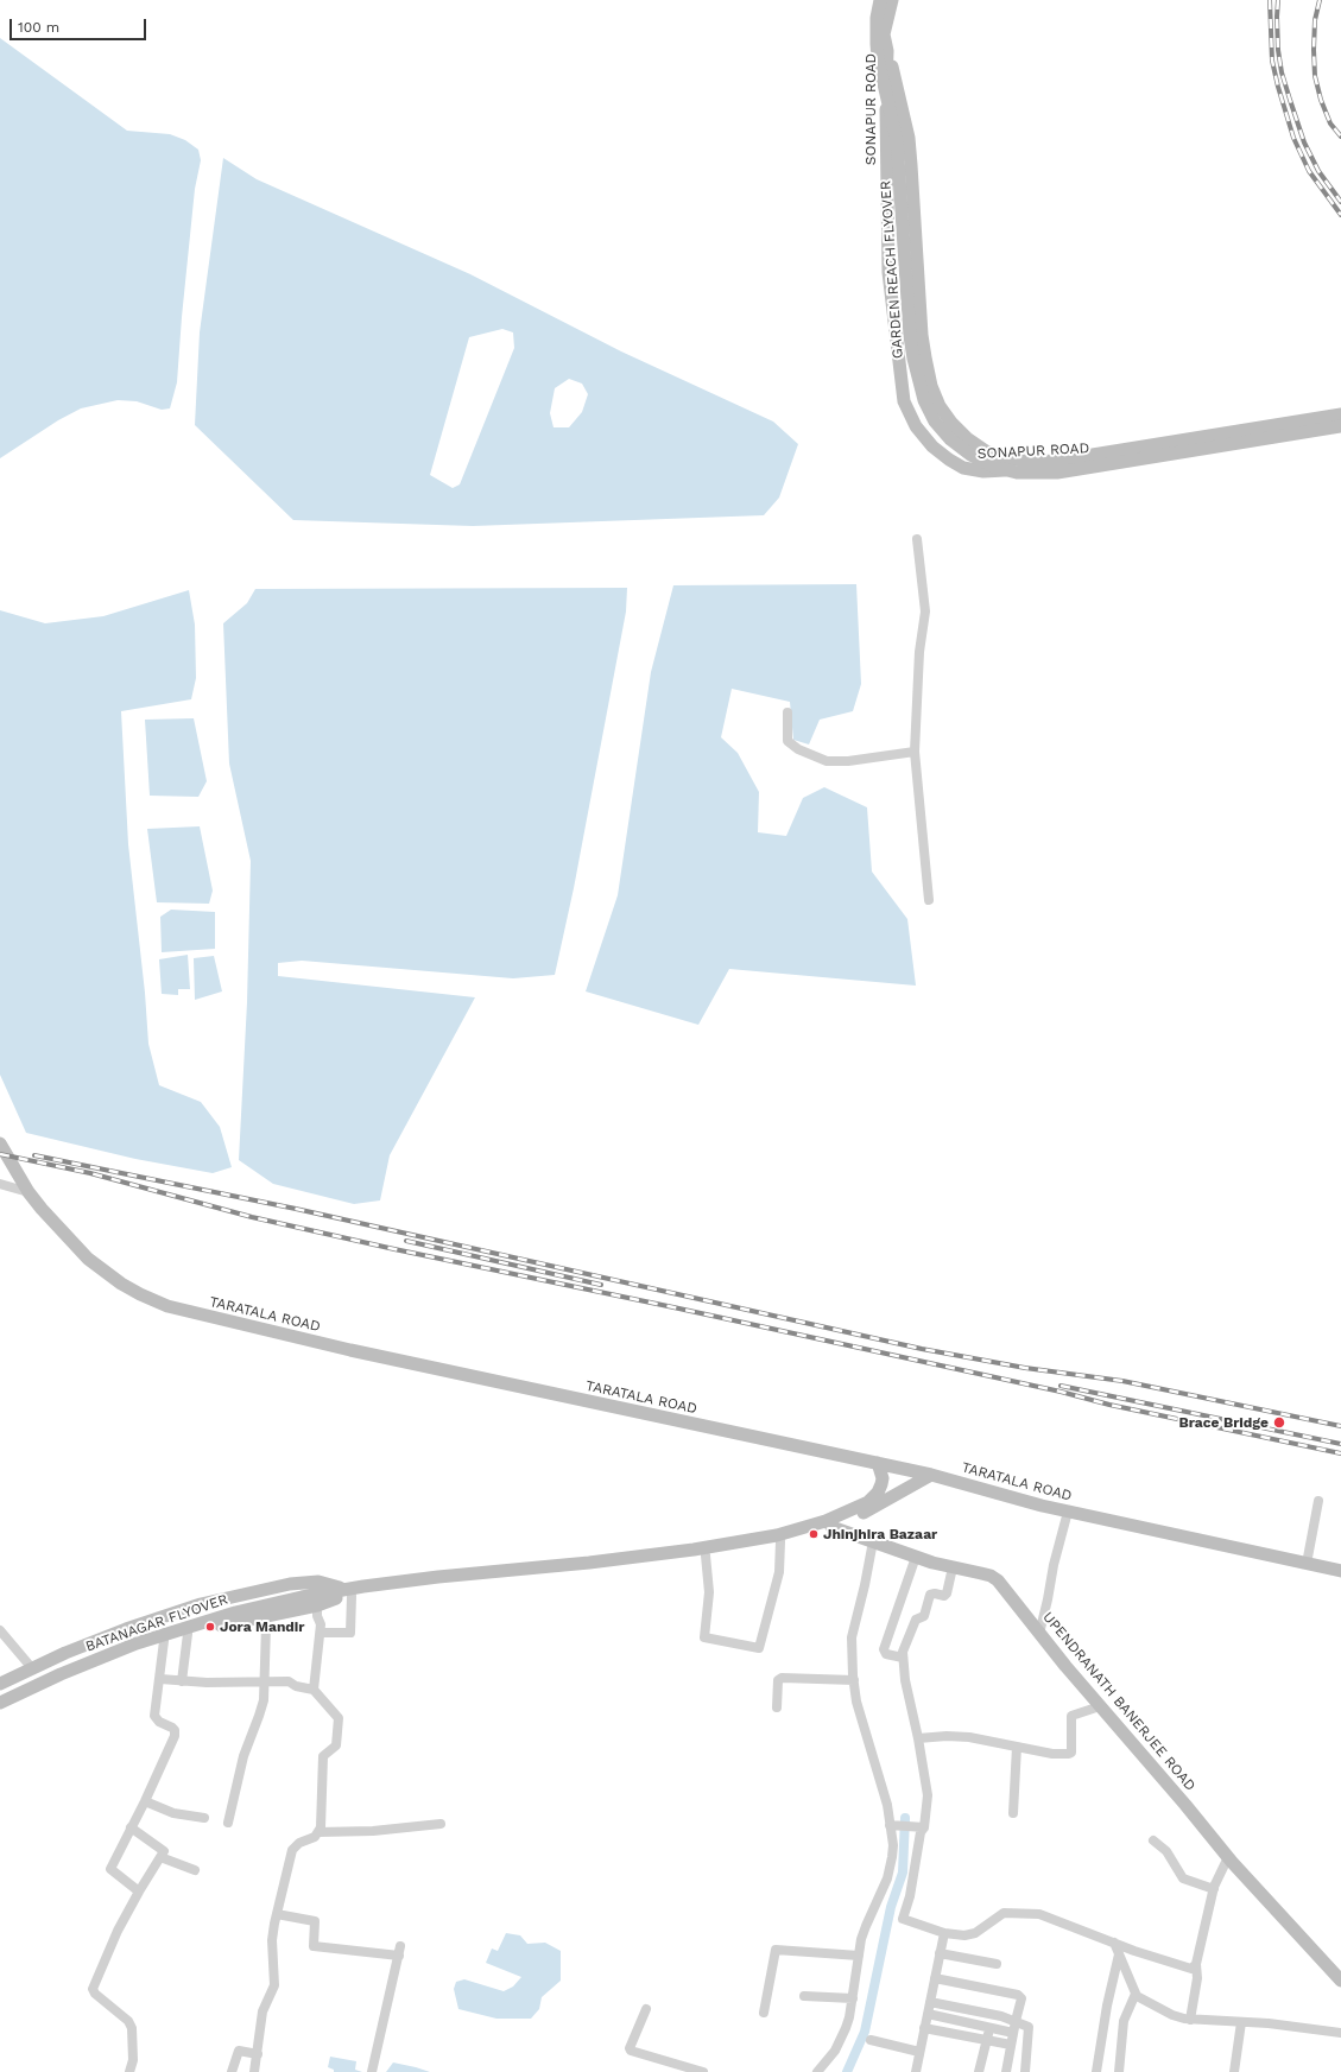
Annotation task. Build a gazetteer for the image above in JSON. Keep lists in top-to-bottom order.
{
  "streets": {
    "main road": [
      "SONAPUR ROAD",
      "GARDEN REACH FLYOVER",
      "TARATALA ROAD",
      "BATANAGAR FLYOVER",
      "UPENDRANATH BANERJEE ROAD"
    ]
  },
  "crossings": [
    ["SONAPUR ROAD", "GARDEN REACH FLYOVER"]
  ],
  "places": ["Brace Bridge", "Jhinjhira Bazaar", "Jora Mandir"],
  "scale_bar": "100 m"
}
